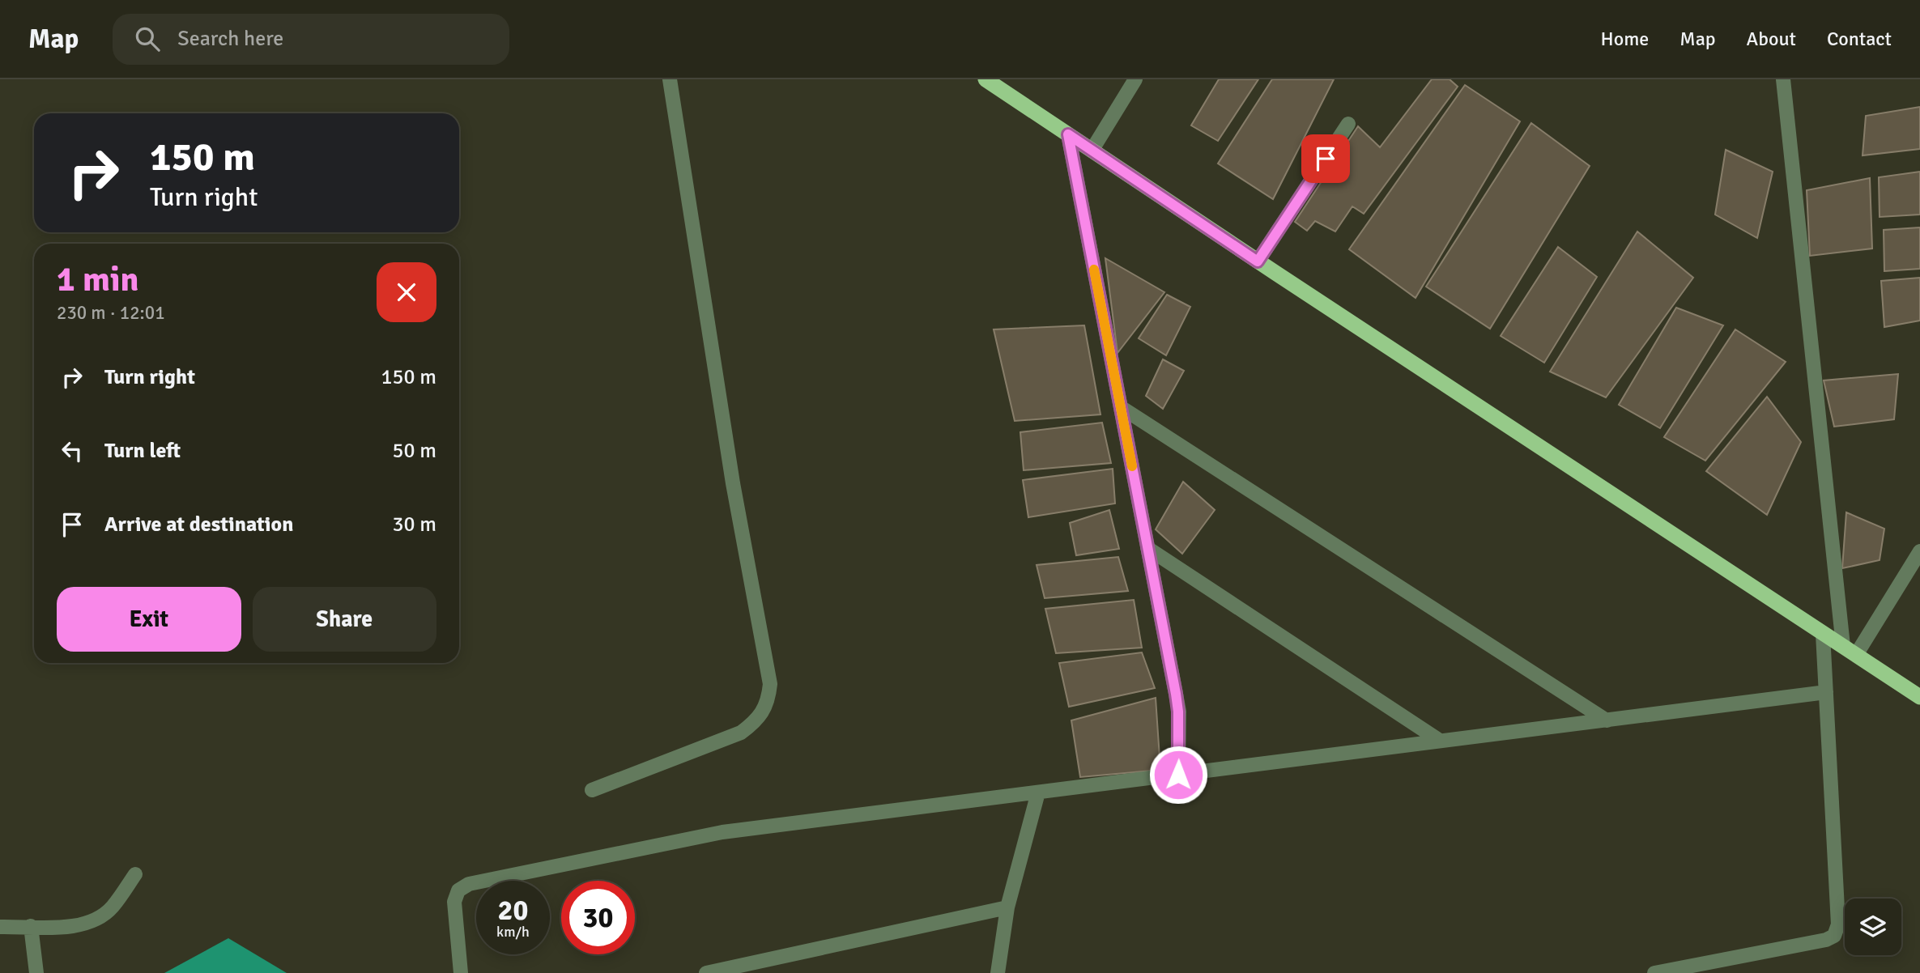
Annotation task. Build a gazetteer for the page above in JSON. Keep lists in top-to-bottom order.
{
  "page": {
    "header": "Map",
    "search": "Search here",
    "nav": [
      "Home",
      "Map",
      "About",
      "Contact"
    ],
    "turn": ["150 m", "Turn right"],
    "heading": ["1 min", "230 m · 12:01"],
    "list": [
      {
        "name": "Turn right",
        "value": "150 m"
      },
      {
        "name": "Turn left",
        "value": "50 m"
      },
      {
        "name": "Arrive at destination",
        "value": "30 m"
      }
    ],
    "buttons": ["Exit", "Share"],
    "speed": "20 km/h",
    "limit": "30"
  }
}
